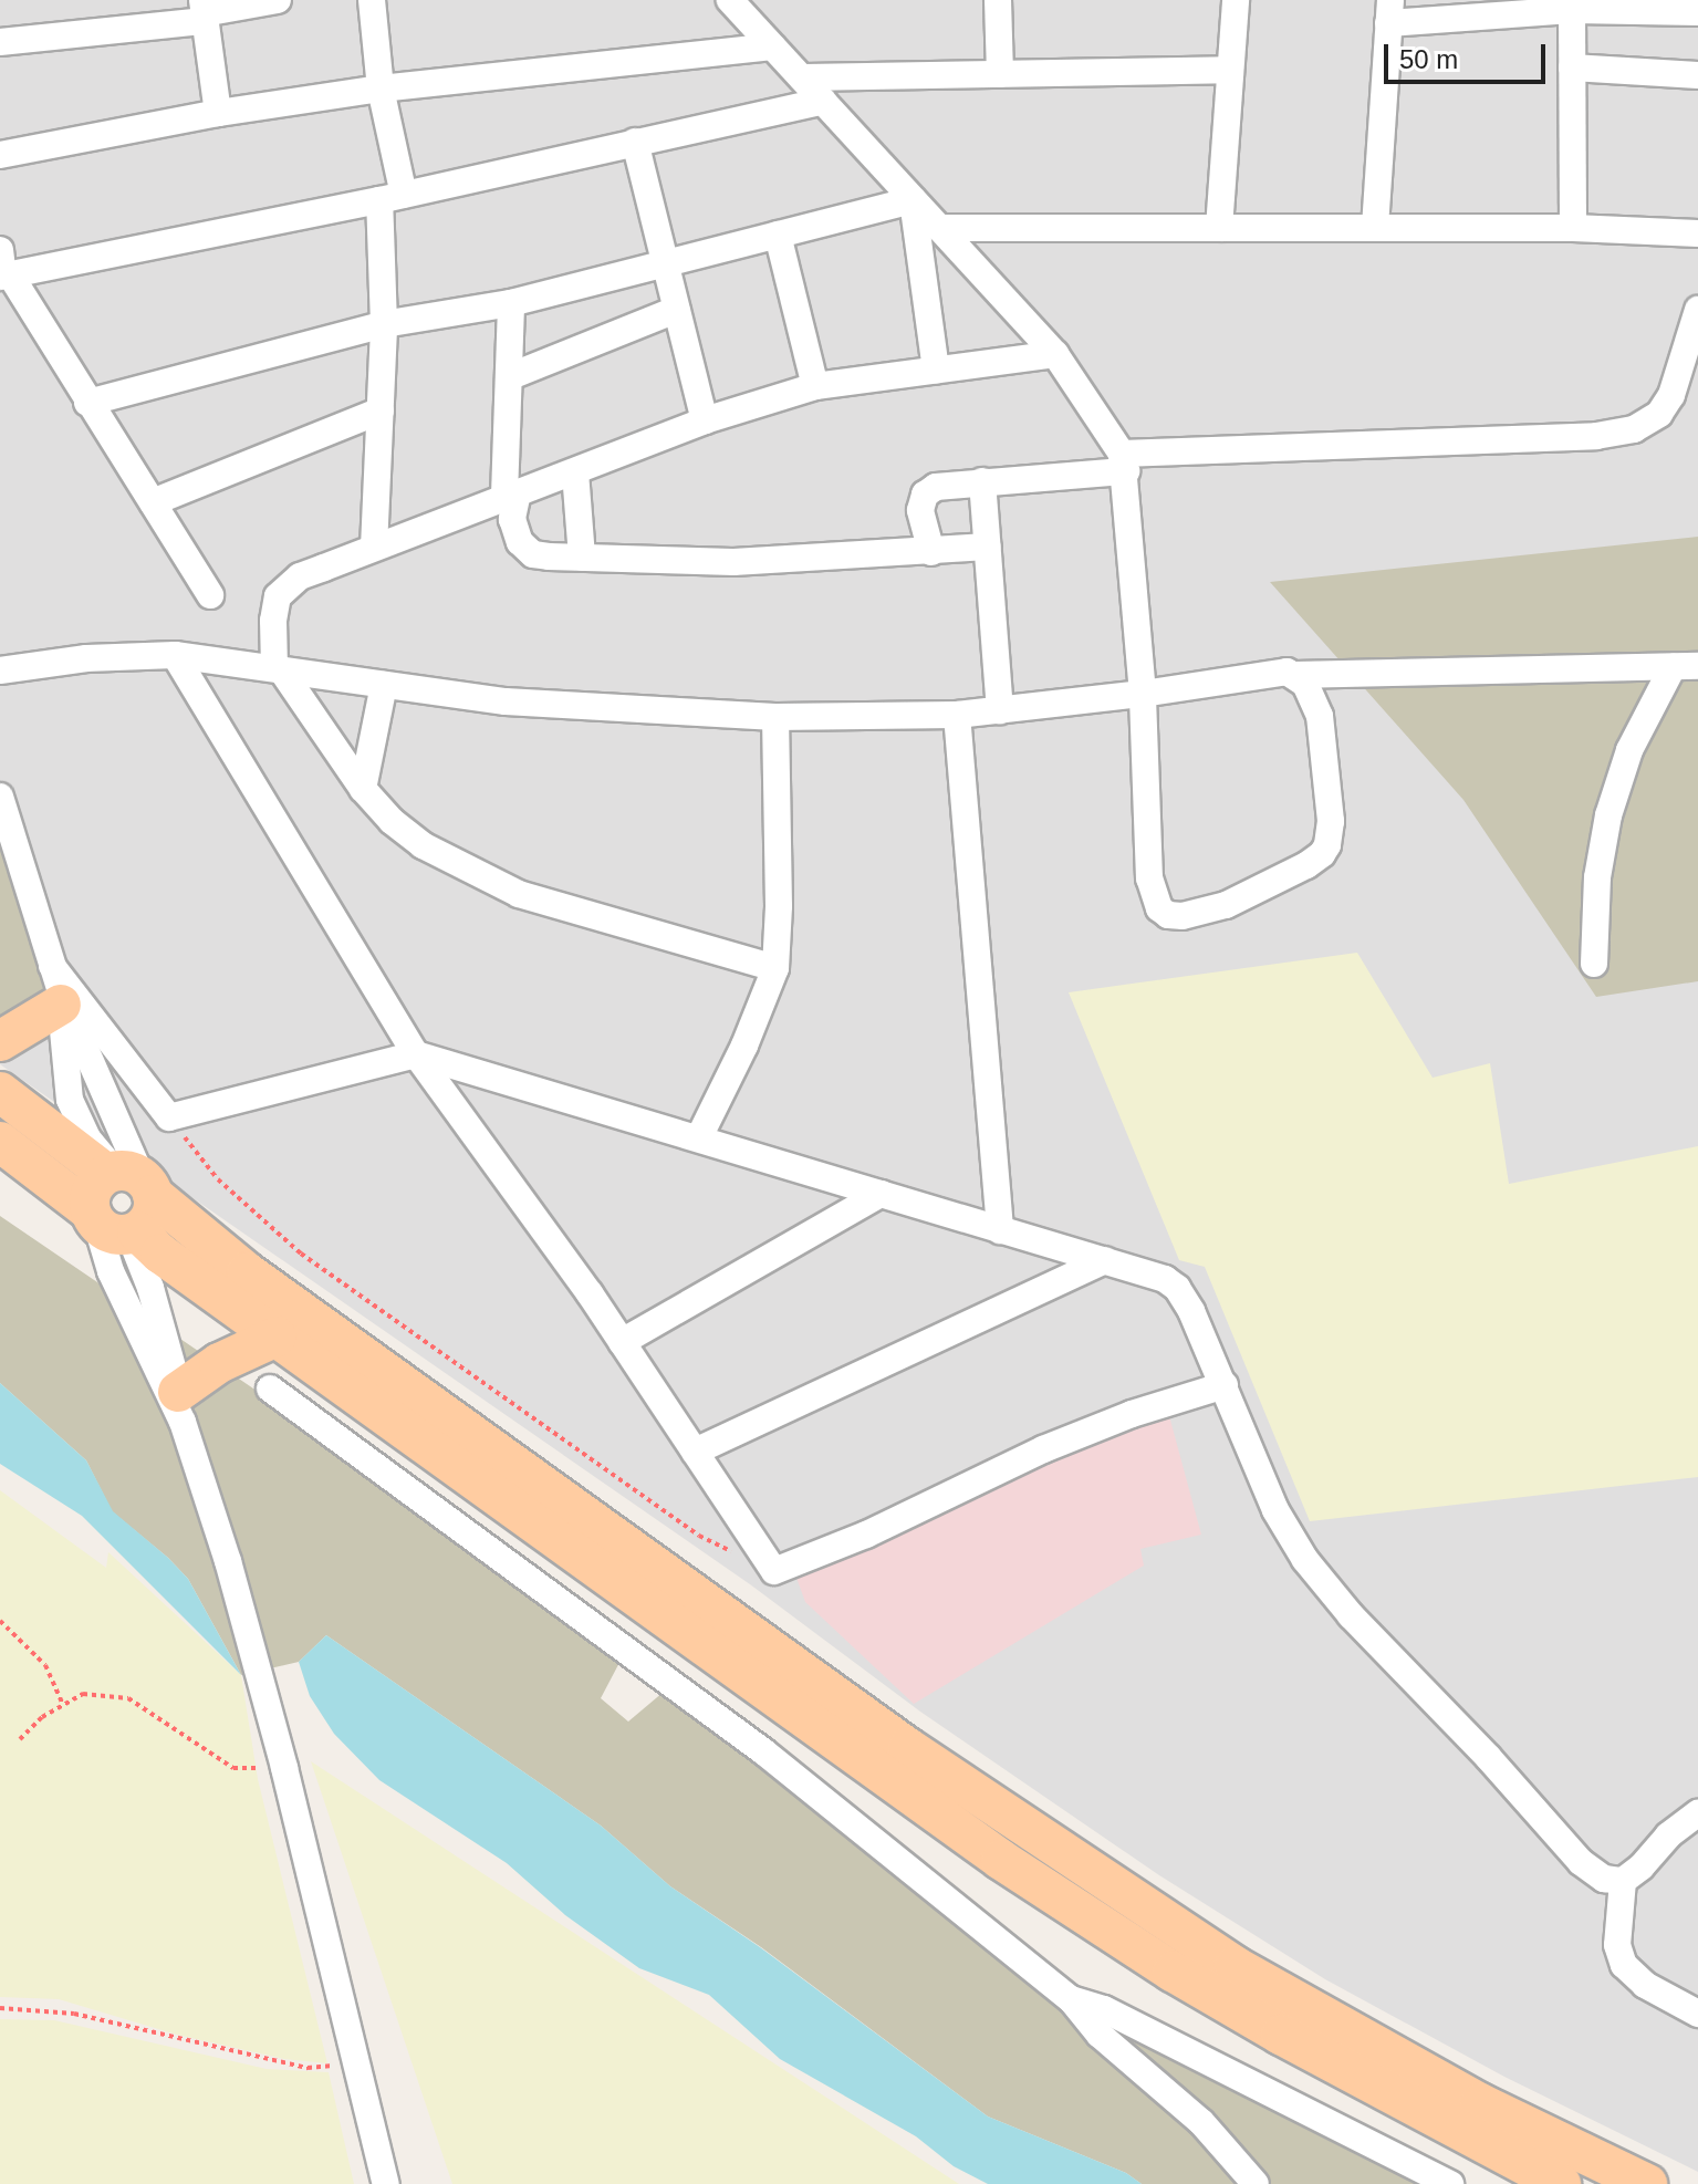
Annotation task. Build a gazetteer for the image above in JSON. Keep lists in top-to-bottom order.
{
  "scale_bar": "50 m"
}
